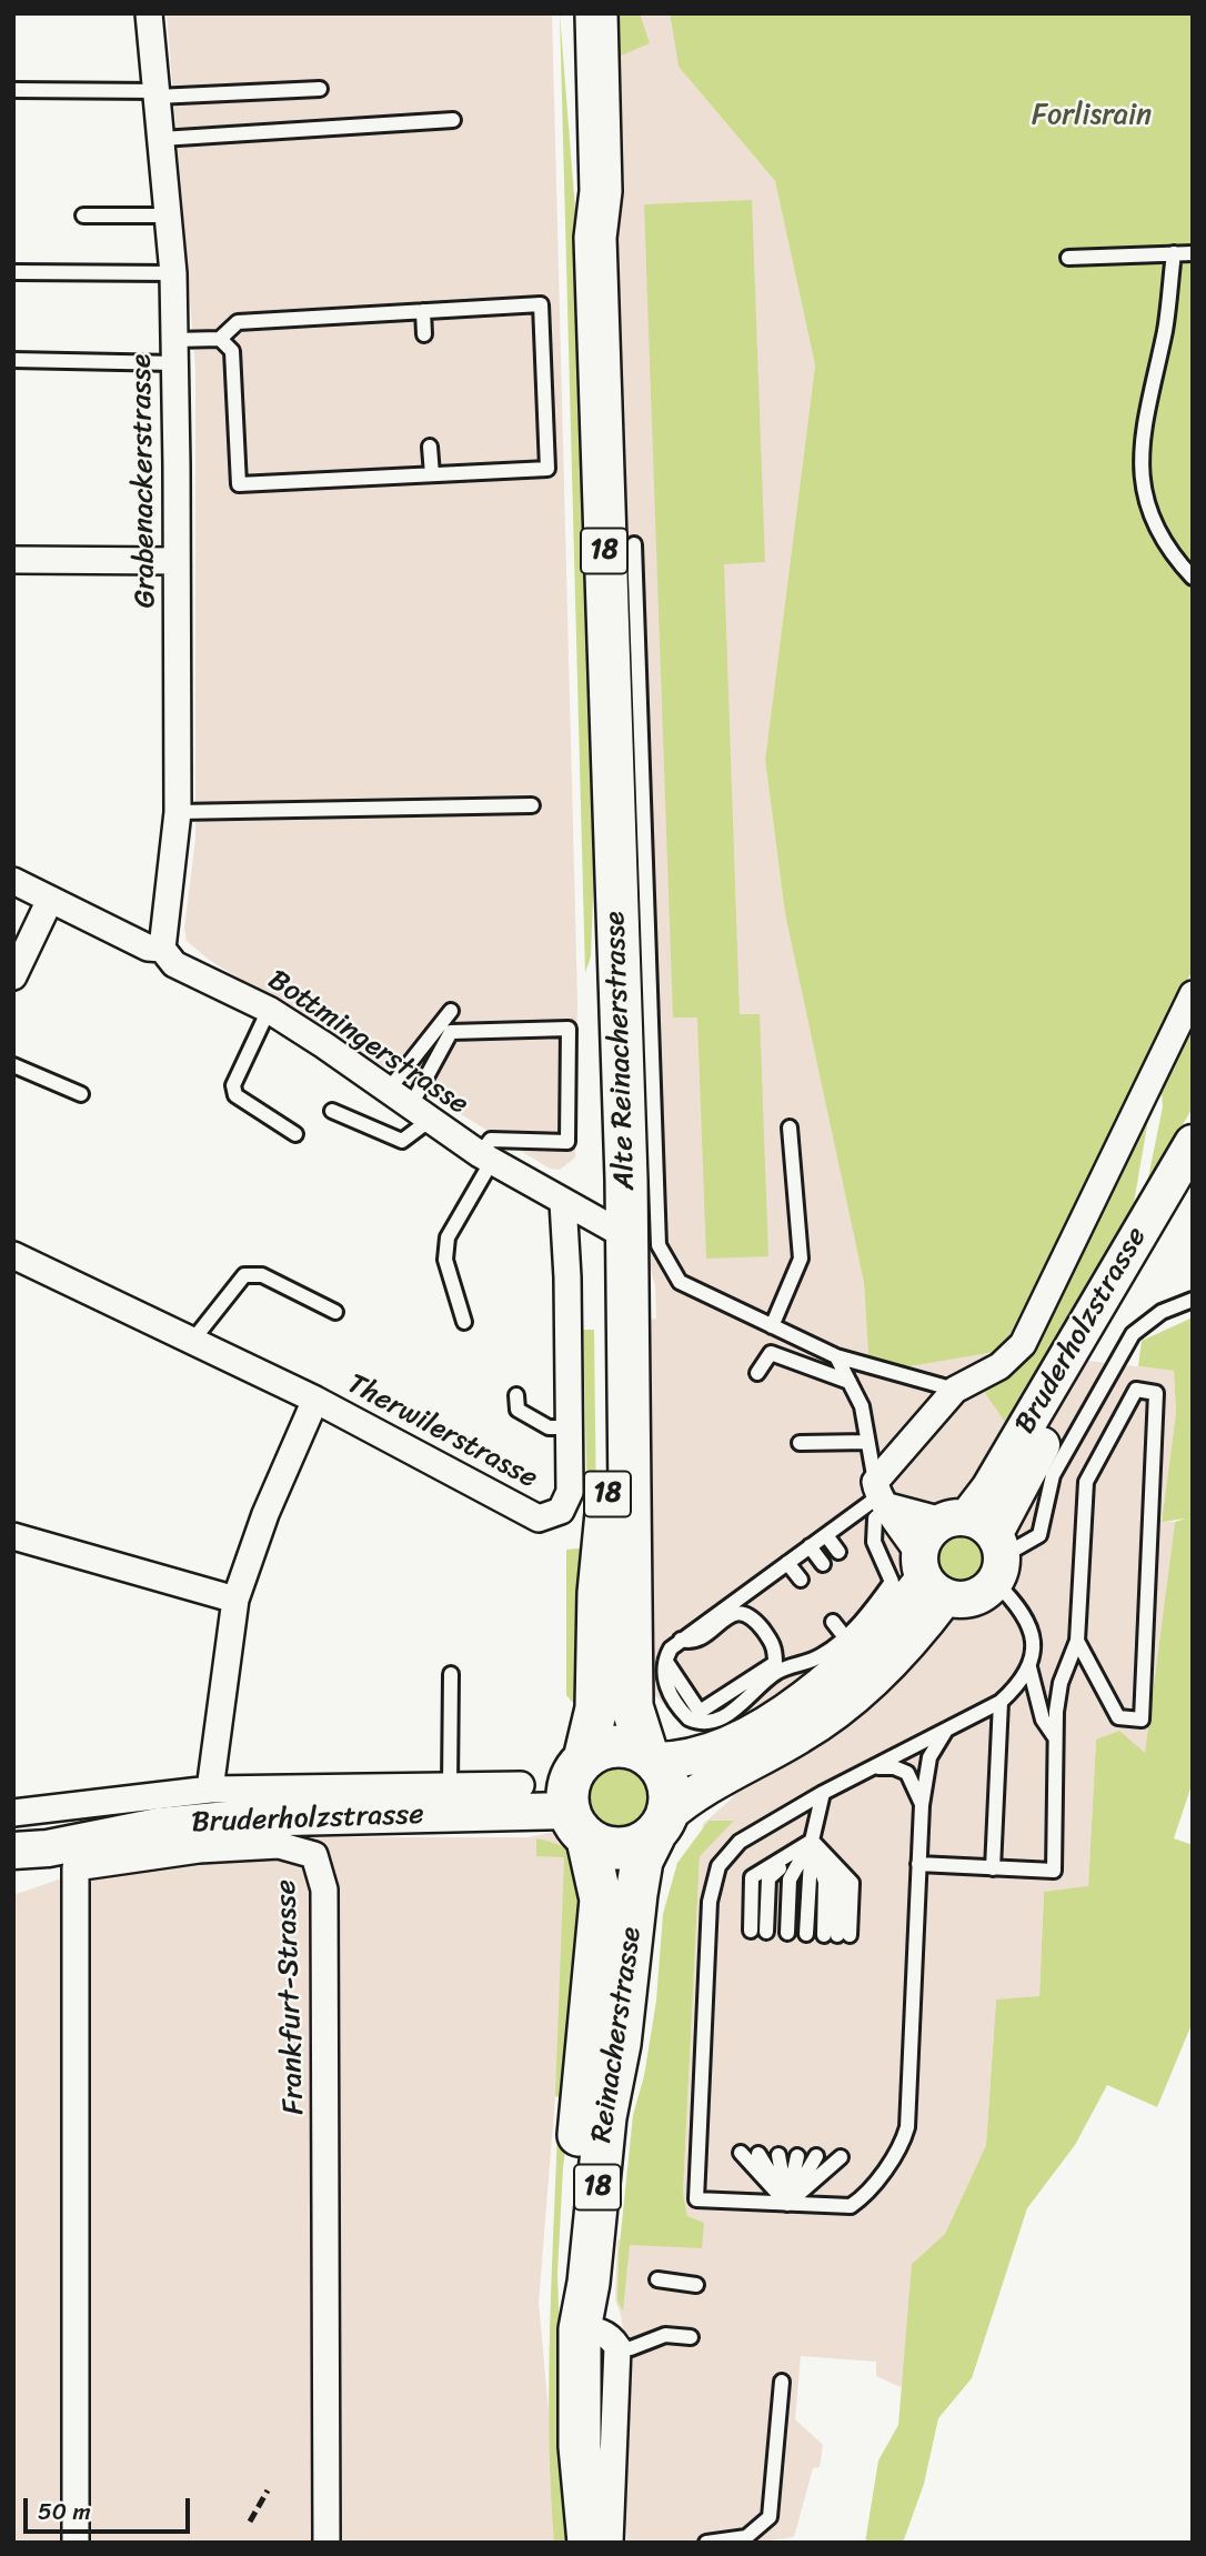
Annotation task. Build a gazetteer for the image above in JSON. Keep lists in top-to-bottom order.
{
  "streets": {
    "main road": [
      "18",
      "Alte Reinacherstrasse",
      "Bruderholzstrasse",
      "Reinacherstrasse"
    ],
    "street": [
      "Grabenackerstrasse",
      "Bottmingerstrasse",
      "Therwilerstrasse",
      "Frankfurt-Strasse"
    ]
  },
  "crossings": [
    ["Grabenackerstrasse", "Bottmingerstrasse"],
    ["Bottmingerstrasse", "Alte Reinacherstrasse"],
    ["Bottmingerstrasse", "Therwilerstrasse"],
    ["Alte Reinacherstrasse", "Bruderholzstrasse"],
    ["Alte Reinacherstrasse", "Reinacherstrasse"],
    ["Bruderholzstrasse", "Reinacherstrasse"]
  ],
  "parks": ["Forlisrain"],
  "scale_bar": "50 m"
}
